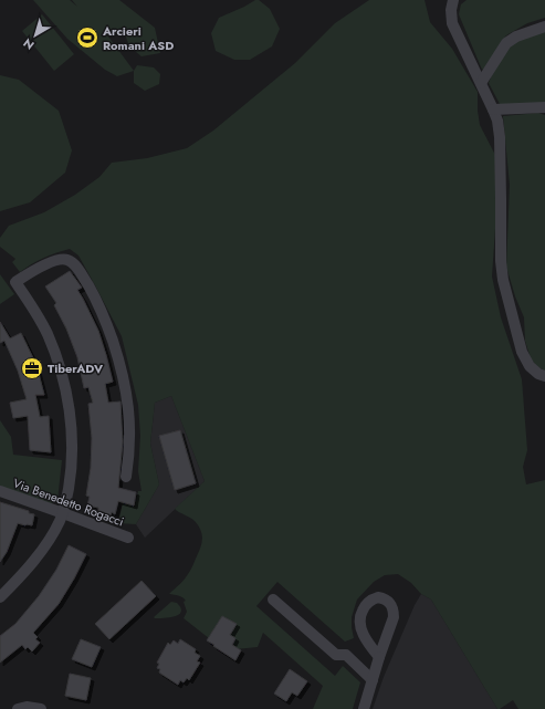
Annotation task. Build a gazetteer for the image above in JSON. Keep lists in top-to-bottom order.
{
  "streets": {
    "street": ["Via Benedetto Rogacci"]
  },
  "places": {
    "sports": ["Arcieri Romani ASD"],
    "office": ["TiberADV"]
  },
  "north": "bottom left"
}
